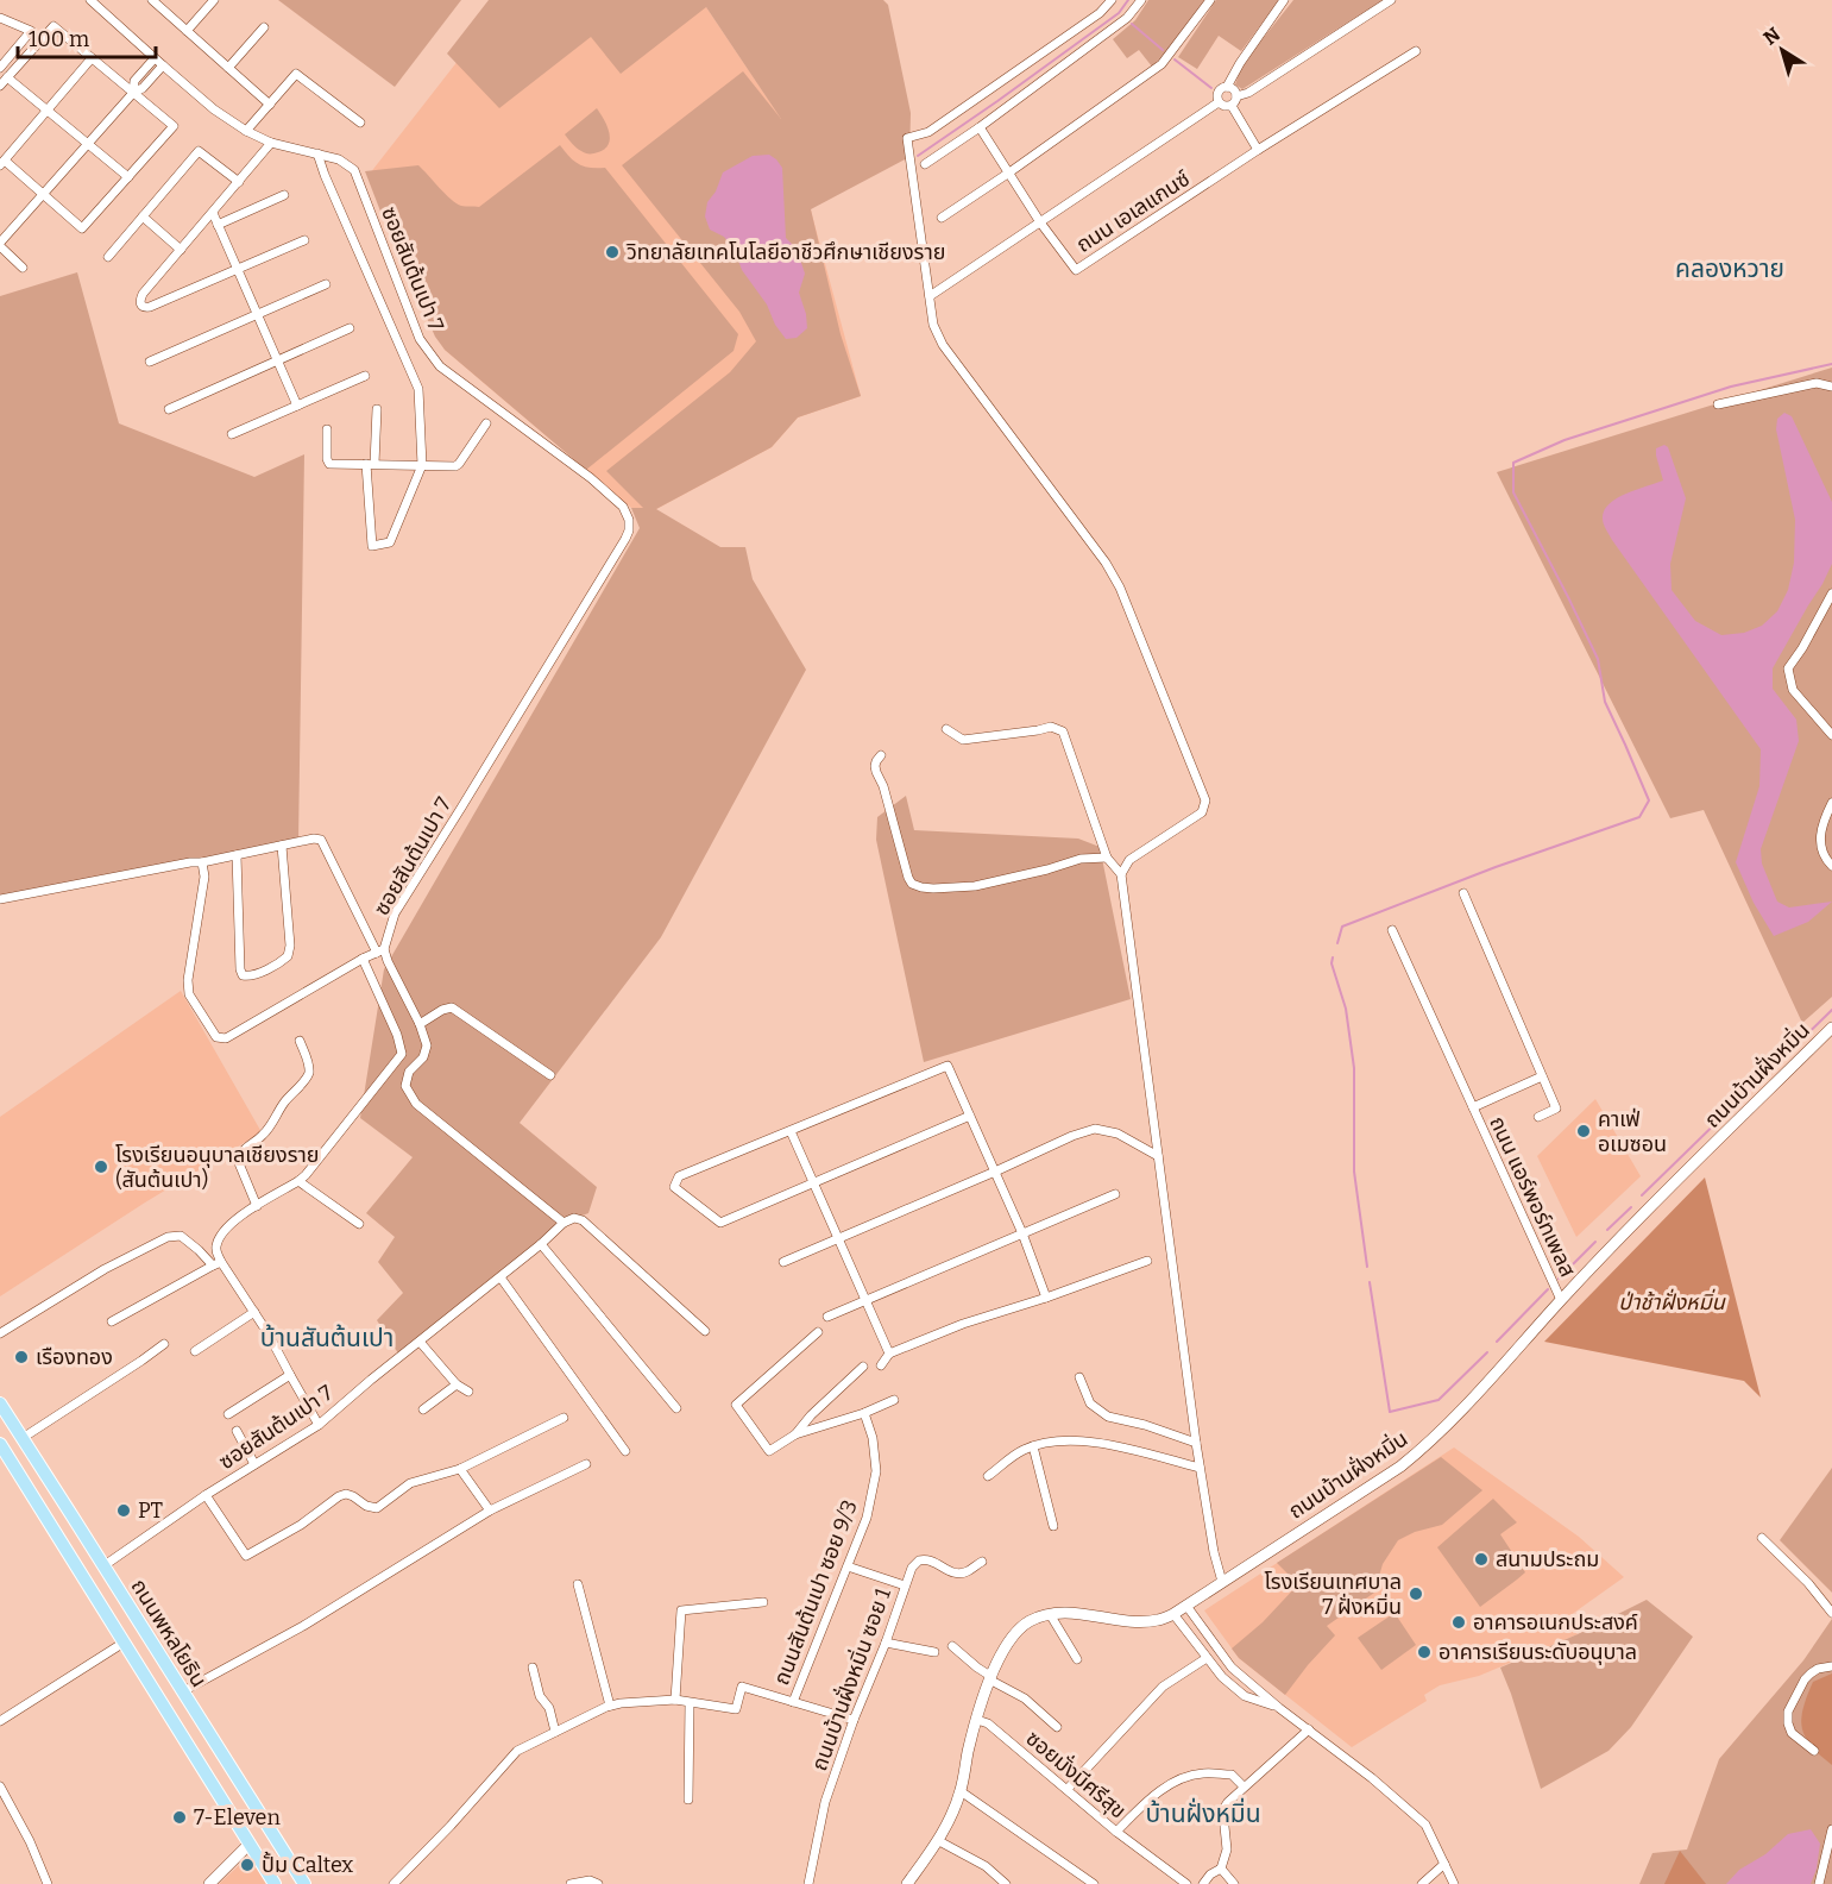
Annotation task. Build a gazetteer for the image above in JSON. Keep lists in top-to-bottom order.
{
  "streets": {
    "main road": ["ถนนพหลโยธิน"],
    "street": [
      "ถนน เอเลแกนซ์",
      "ซอยสันต้นเปา 7",
      "ถนนบ้านฝั่งหมิ่น",
      "ถนน แอร์พอร์ทเพลส",
      "ถนนสันต้นเปา ซอย 9/3",
      "ถนนบ้านฝั่งหมิ่น ซอย 1",
      "ซอยมั่งมีศรีสุข"
    ]
  },
  "crossings": [
    ["ซอยสันต้นเปา 7", "ถนนพหลโยธิน"],
    ["ถนนบ้านฝั่งหมิ่น", "ถนน แอร์พอร์ทเพลส"],
    ["ถนนบ้านฝั่งหมิ่น", "ซอยมั่งมีศรีสุข"]
  ],
  "districts": ["คลองหวาย", "บ้านสันต้นเปา", "บ้านฝั่งหมิ่น"],
  "parks": ["ป่าช้าฝั่งหมิ่น"],
  "places": [
    "วิทยาลัยเทคโนโลยีอาชีวศึกษาเชียงราย",
    "คาเฟ่ อเมซอน",
    "โรงเรียนอนุบาลเชียงราย (สันต้นเปา)",
    "เรืองทอง",
    "PT",
    "สนามประถม",
    "โรงเรียนเทศบาล 7 ฝั่งหมิ่น",
    "อาคารอเนกประสงค์",
    "อาคารเรียนระดับอนุบาล",
    "7-Eleven",
    "ปั้ม Caltex"
  ],
  "scale_bar": "100 m",
  "north": "top left"
}
